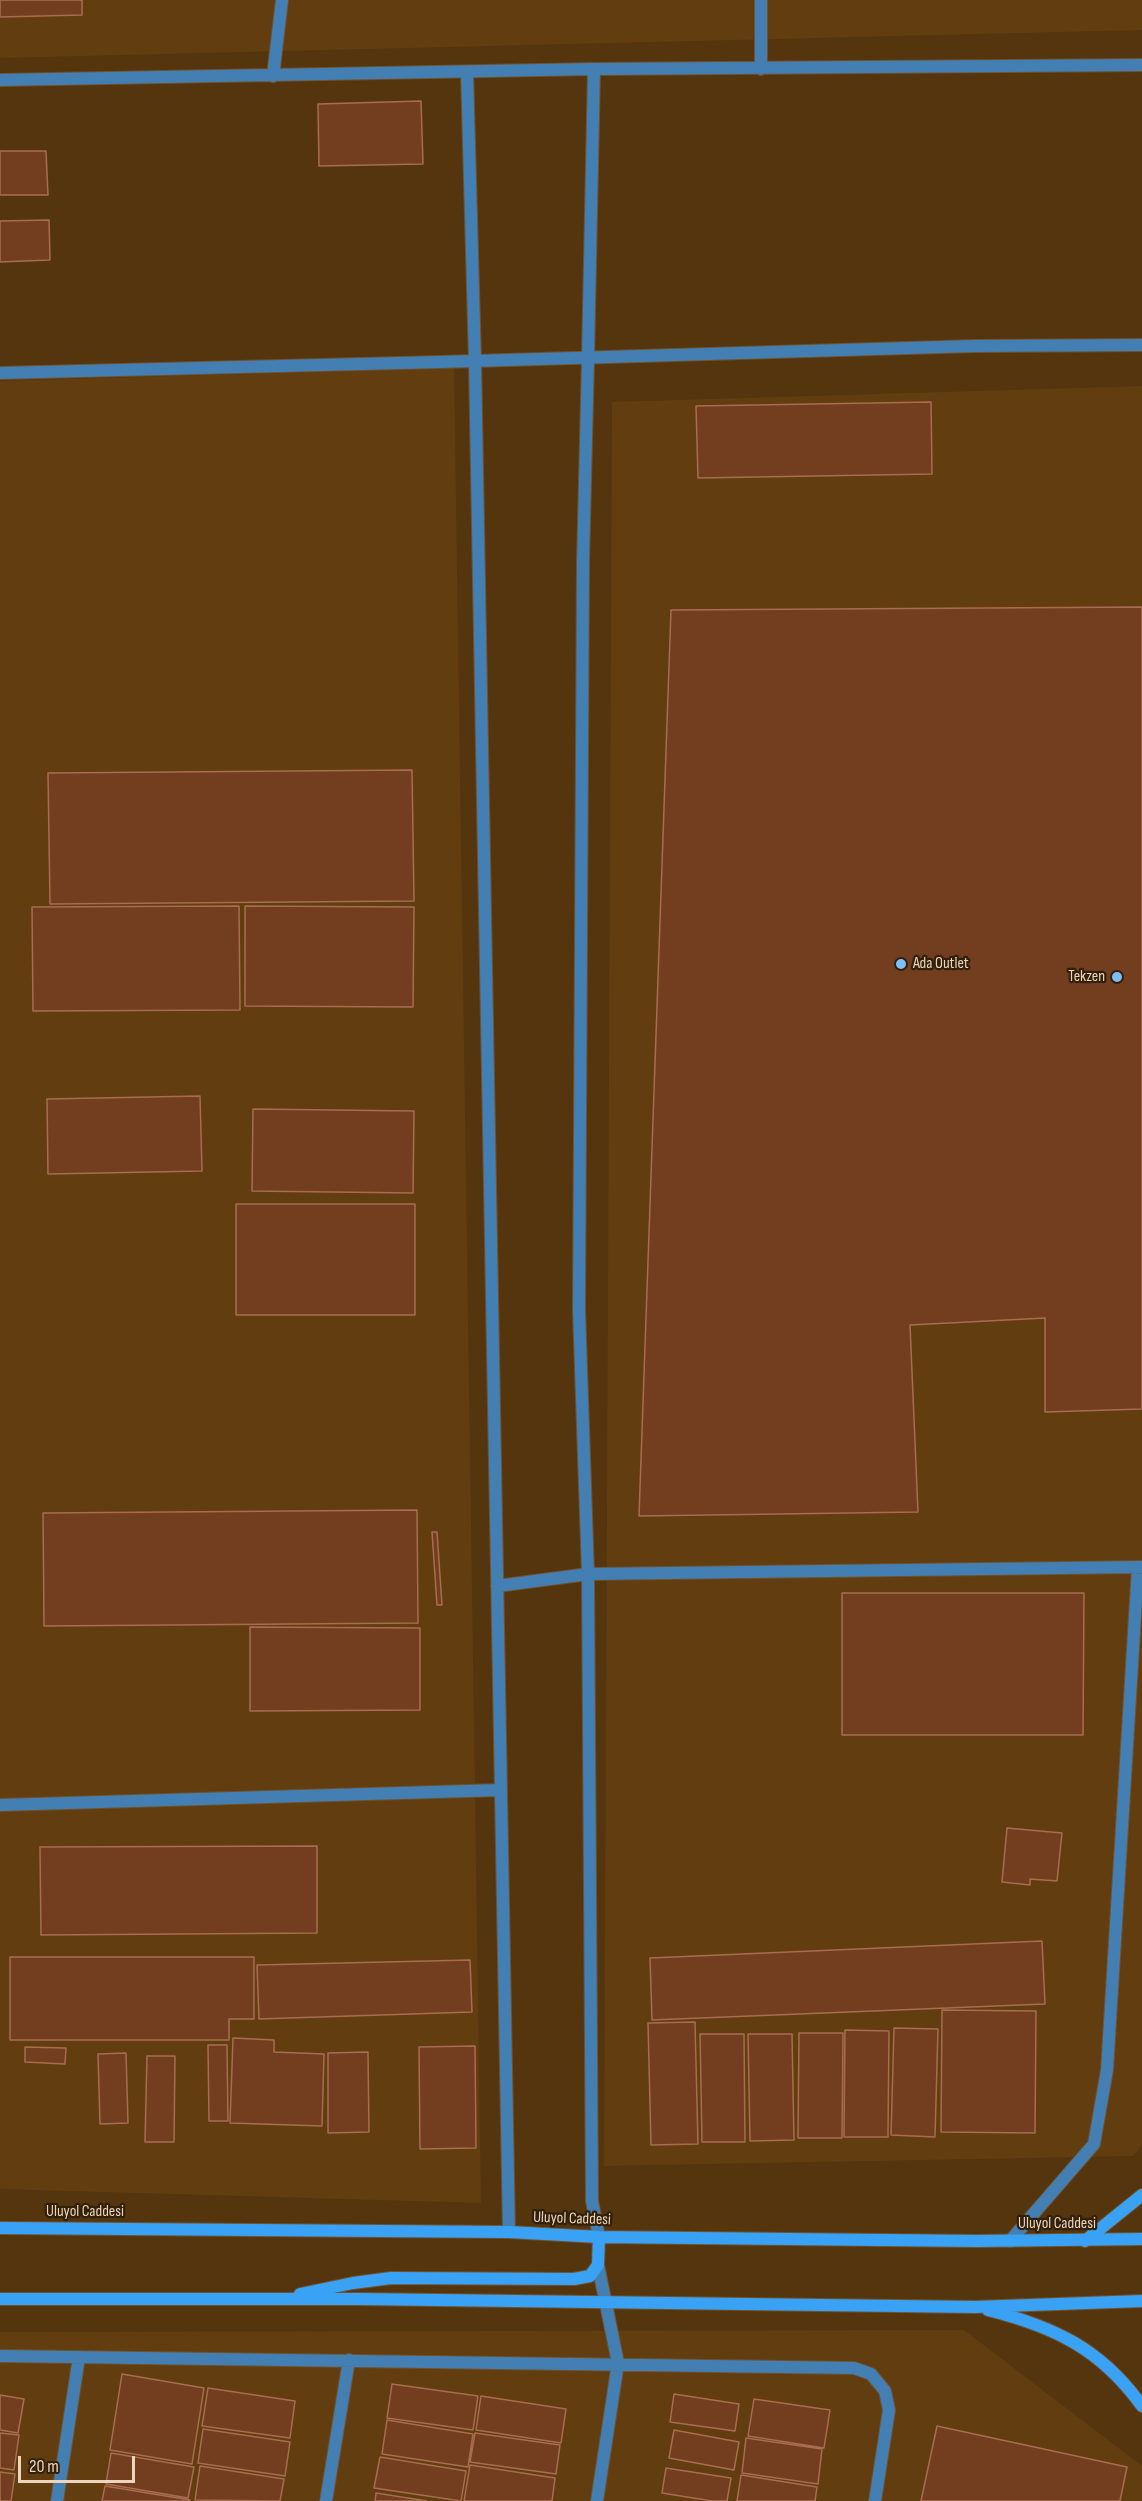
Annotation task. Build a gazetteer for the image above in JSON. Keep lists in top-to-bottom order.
{
  "streets": {
    "main road": ["Uluyol Caddesi"]
  },
  "places": ["Ada Outlet", "Tekzen"],
  "scale_bar": "20 m"
}
